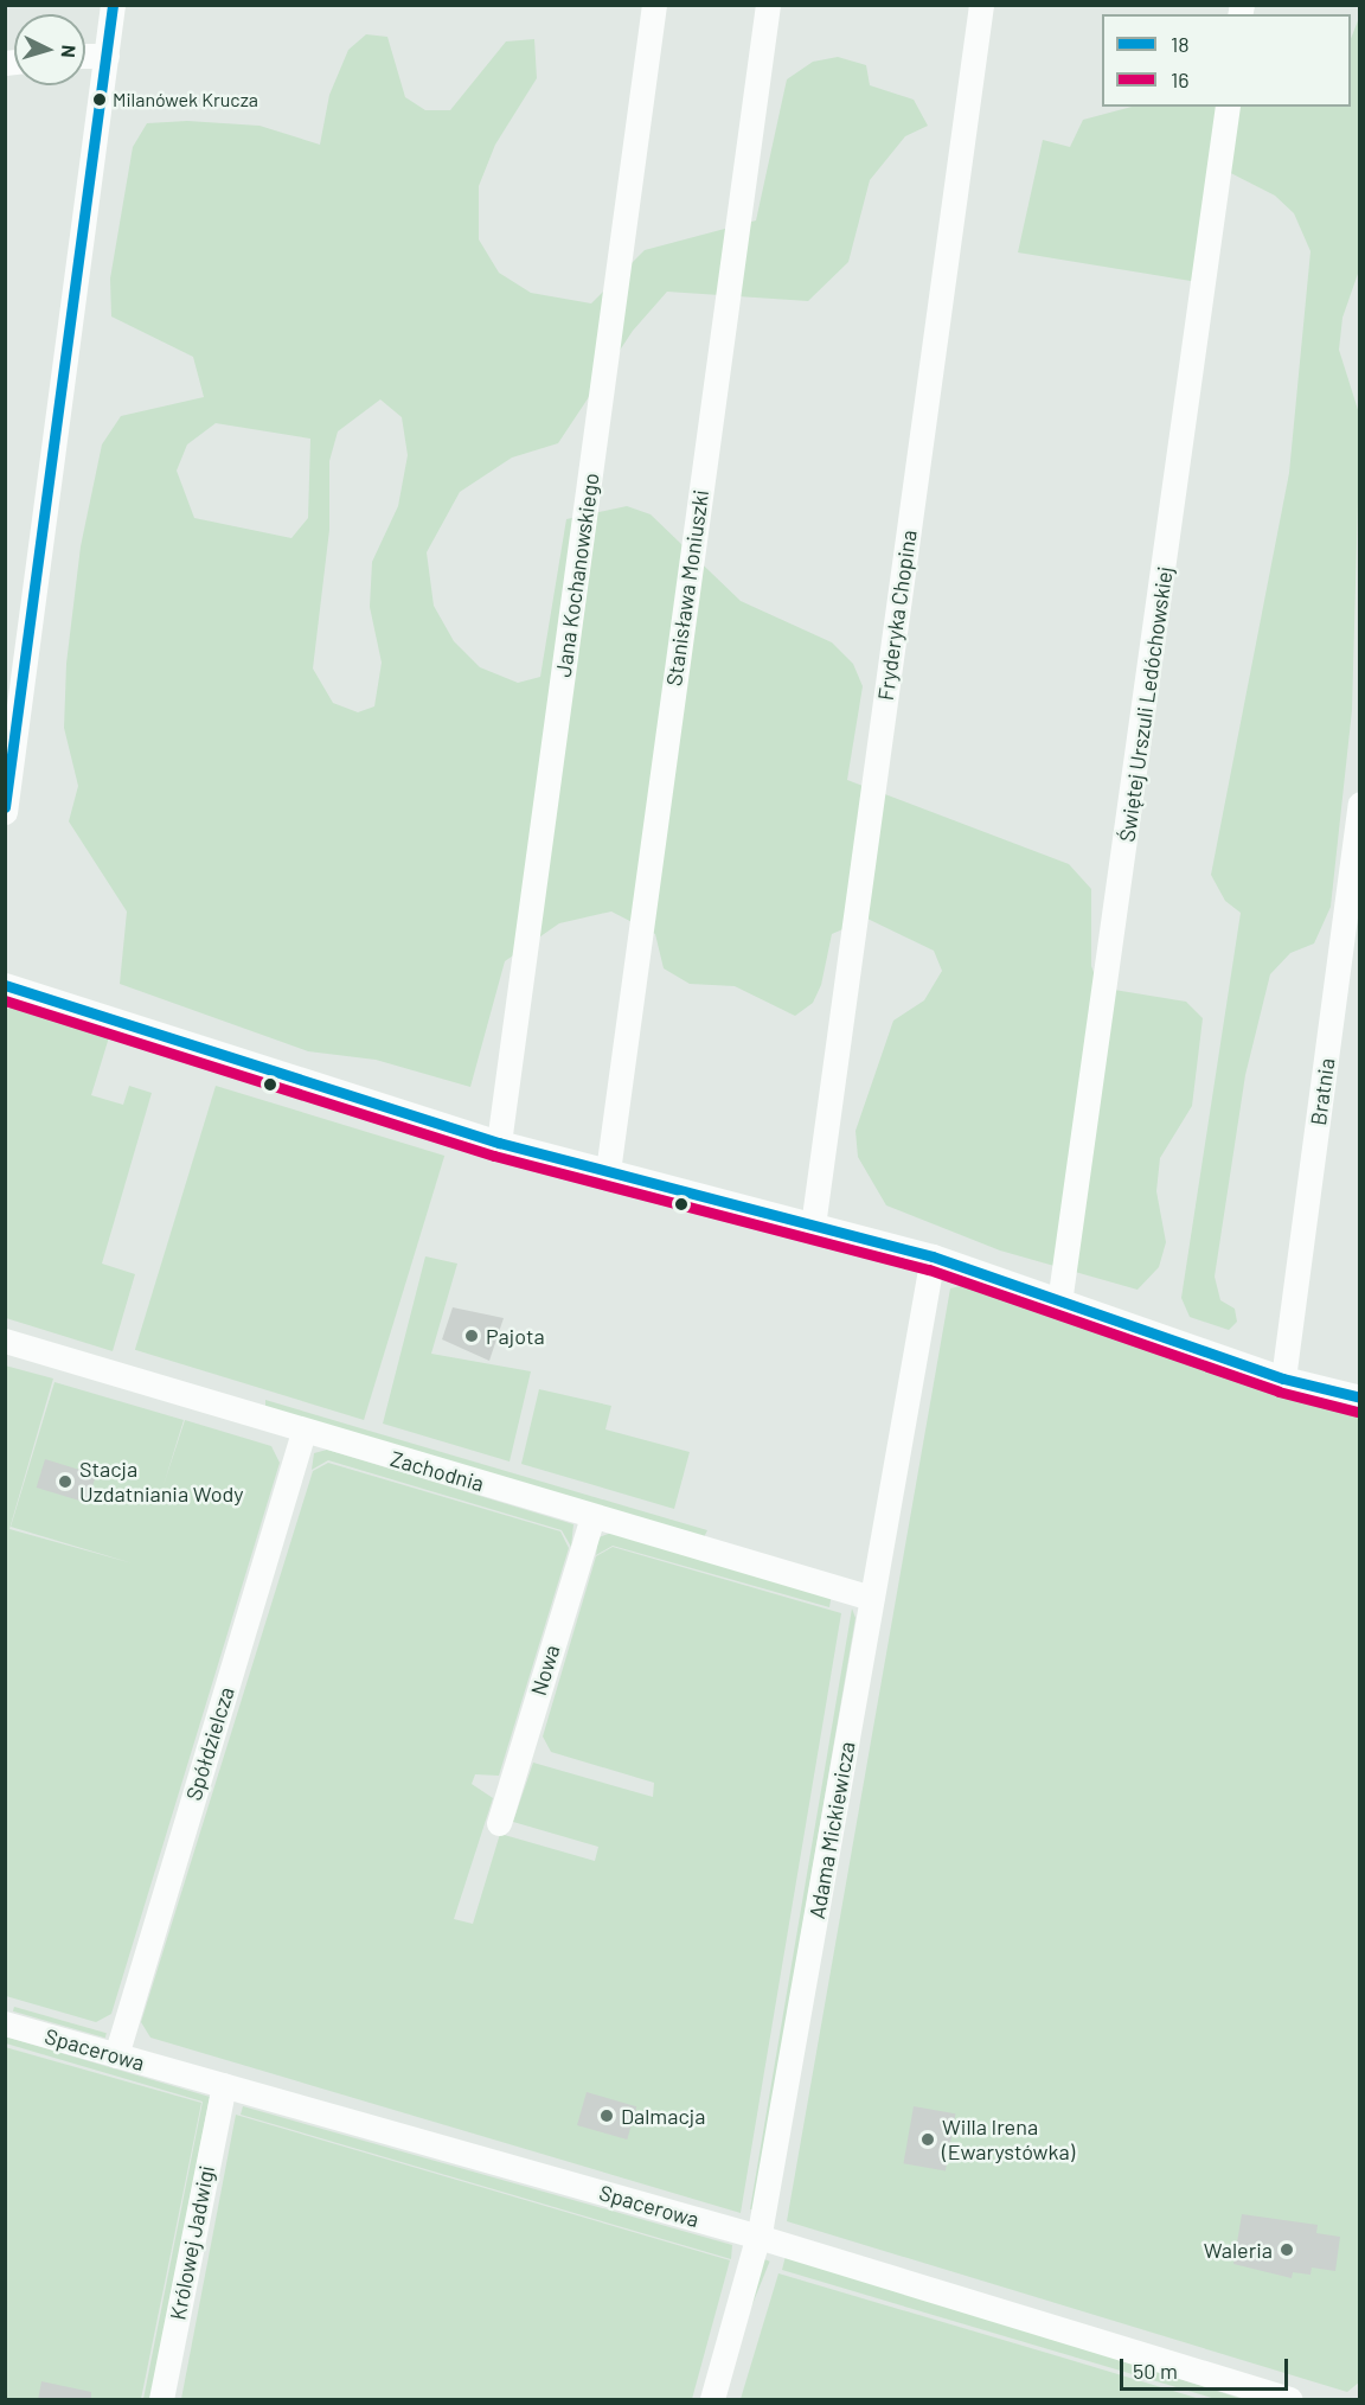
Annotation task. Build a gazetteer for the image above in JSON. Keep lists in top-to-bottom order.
{
  "streets": {
    "street": [
      "Jana Kochanowskiego",
      "Stanisława Moniuszki",
      "Fryderyka Chopina",
      "Świętej Urszuli Ledóchowskiej",
      "Bratnia",
      "Zachodnia",
      "Nowa",
      "Spółdzielcza",
      "Adama Mickiewicza",
      "Spacerowa",
      "Królowej Jadwigi"
    ]
  },
  "crossings": [
    ["Zachodnia", "Nowa"],
    ["Zachodnia", "Spółdzielcza"],
    ["Zachodnia", "Adama Mickiewicza"],
    ["Spółdzielcza", "Spacerowa"],
    ["Adama Mickiewicza", "Spacerowa"],
    ["Spacerowa", "Królowej Jadwigi"]
  ],
  "places": [
    "Milanówek Krucza",
    "Pajota",
    "Stacja Uzdatniania Wody",
    "Dalmacja",
    "Willa Irena (Ewarystówka)",
    "Waleria"
  ],
  "lines": ["transit line 18", "transit line 16"],
  "legend": ["18", "16"],
  "scale_bar": "50 m",
  "north": "right"
}
